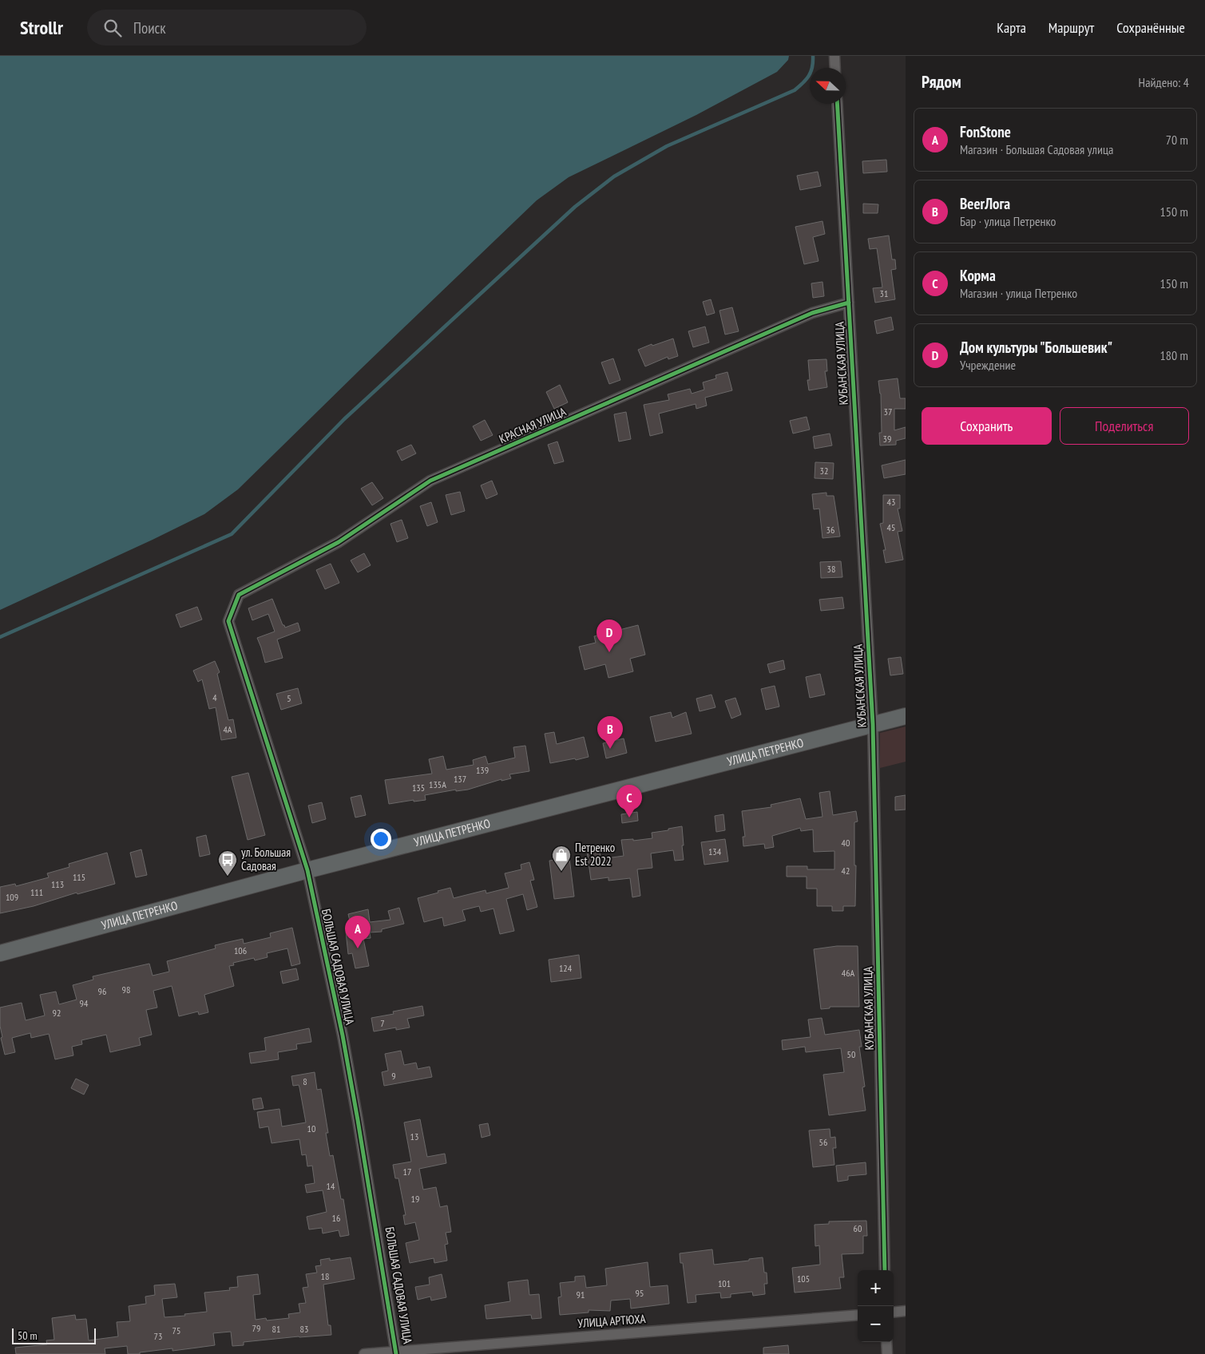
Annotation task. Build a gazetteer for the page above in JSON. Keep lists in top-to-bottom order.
{
  "streets": {
    "main road": ["УЛИЦА ПЕТРЕНКО"],
    "street": [
      "КУБАНСКАЯ УЛИЦА",
      "КРАСНАЯ УЛИЦА",
      "БОЛЬШАЯ САДОВАЯ УЛИЦА",
      "УЛИЦА АРТЮХА"
    ]
  },
  "crossings": [
    ["КУБАНСКАЯ УЛИЦА", "КРАСНАЯ УЛИЦА"],
    ["КУБАНСКАЯ УЛИЦА", "УЛИЦА ПЕТРЕНКО"],
    ["КРАСНАЯ УЛИЦА", "БОЛЬШАЯ САДОВАЯ УЛИЦА"],
    ["УЛИЦА ПЕТРЕНКО", "БОЛЬШАЯ САДОВАЯ УЛИЦА"],
    ["БОЛЬШАЯ САДОВАЯ УЛИЦА", "УЛИЦА АРТЮХА"]
  ],
  "places": {
    "shop": ["Петренко Est 2022"],
    "bus stop": ["ул. Большая Садовая"]
  },
  "house_numbers": [
    "31",
    "37",
    "39",
    "32",
    "43",
    "45",
    "36",
    "38",
    "4",
    "5",
    "4А",
    "139",
    "137",
    "135А",
    "135",
    "40",
    "134",
    "42",
    "115",
    "113",
    "111",
    "109",
    "106",
    "124",
    "46А",
    "98",
    "96",
    "94",
    "92",
    "7",
    "50",
    "9",
    "8",
    "10",
    "13",
    "56",
    "17",
    "14",
    "19",
    "16",
    "60",
    "18",
    "105",
    "101",
    "95",
    "91",
    "79",
    "81",
    "83",
    "75",
    "73"
  ],
  "scale_bar": "50 m",
  "north": "left",
  "page": {
    "header": "Strollr",
    "search": "Поиск",
    "nav": ["Карта", "Маршрут", "Сохранённые"],
    "heading": ["Рядом", "Найдено: 4"],
    "list": [
      {
        "mark": "A",
        "name": "FonStone",
        "note": "Магазин · Большая Садовая улица",
        "value": "70 m"
      },
      {
        "mark": "B",
        "name": "BeerЛога",
        "note": "Бар · улица Петренко",
        "value": "150 m"
      },
      {
        "mark": "C",
        "name": "Корма",
        "note": "Магазин · улица Петренко",
        "value": "150 m"
      },
      {
        "mark": "D",
        "name": "Дом культуры \"Большевик\"",
        "note": "Учреждение",
        "value": "180 m"
      }
    ],
    "buttons": ["Сохранить", "Поделиться"],
    "pins": [
      "D",
      "B",
      "C",
      "A"
    ],
    "map_buttons": ["+", "−"],
    "scale": "50 m"
  }
}
